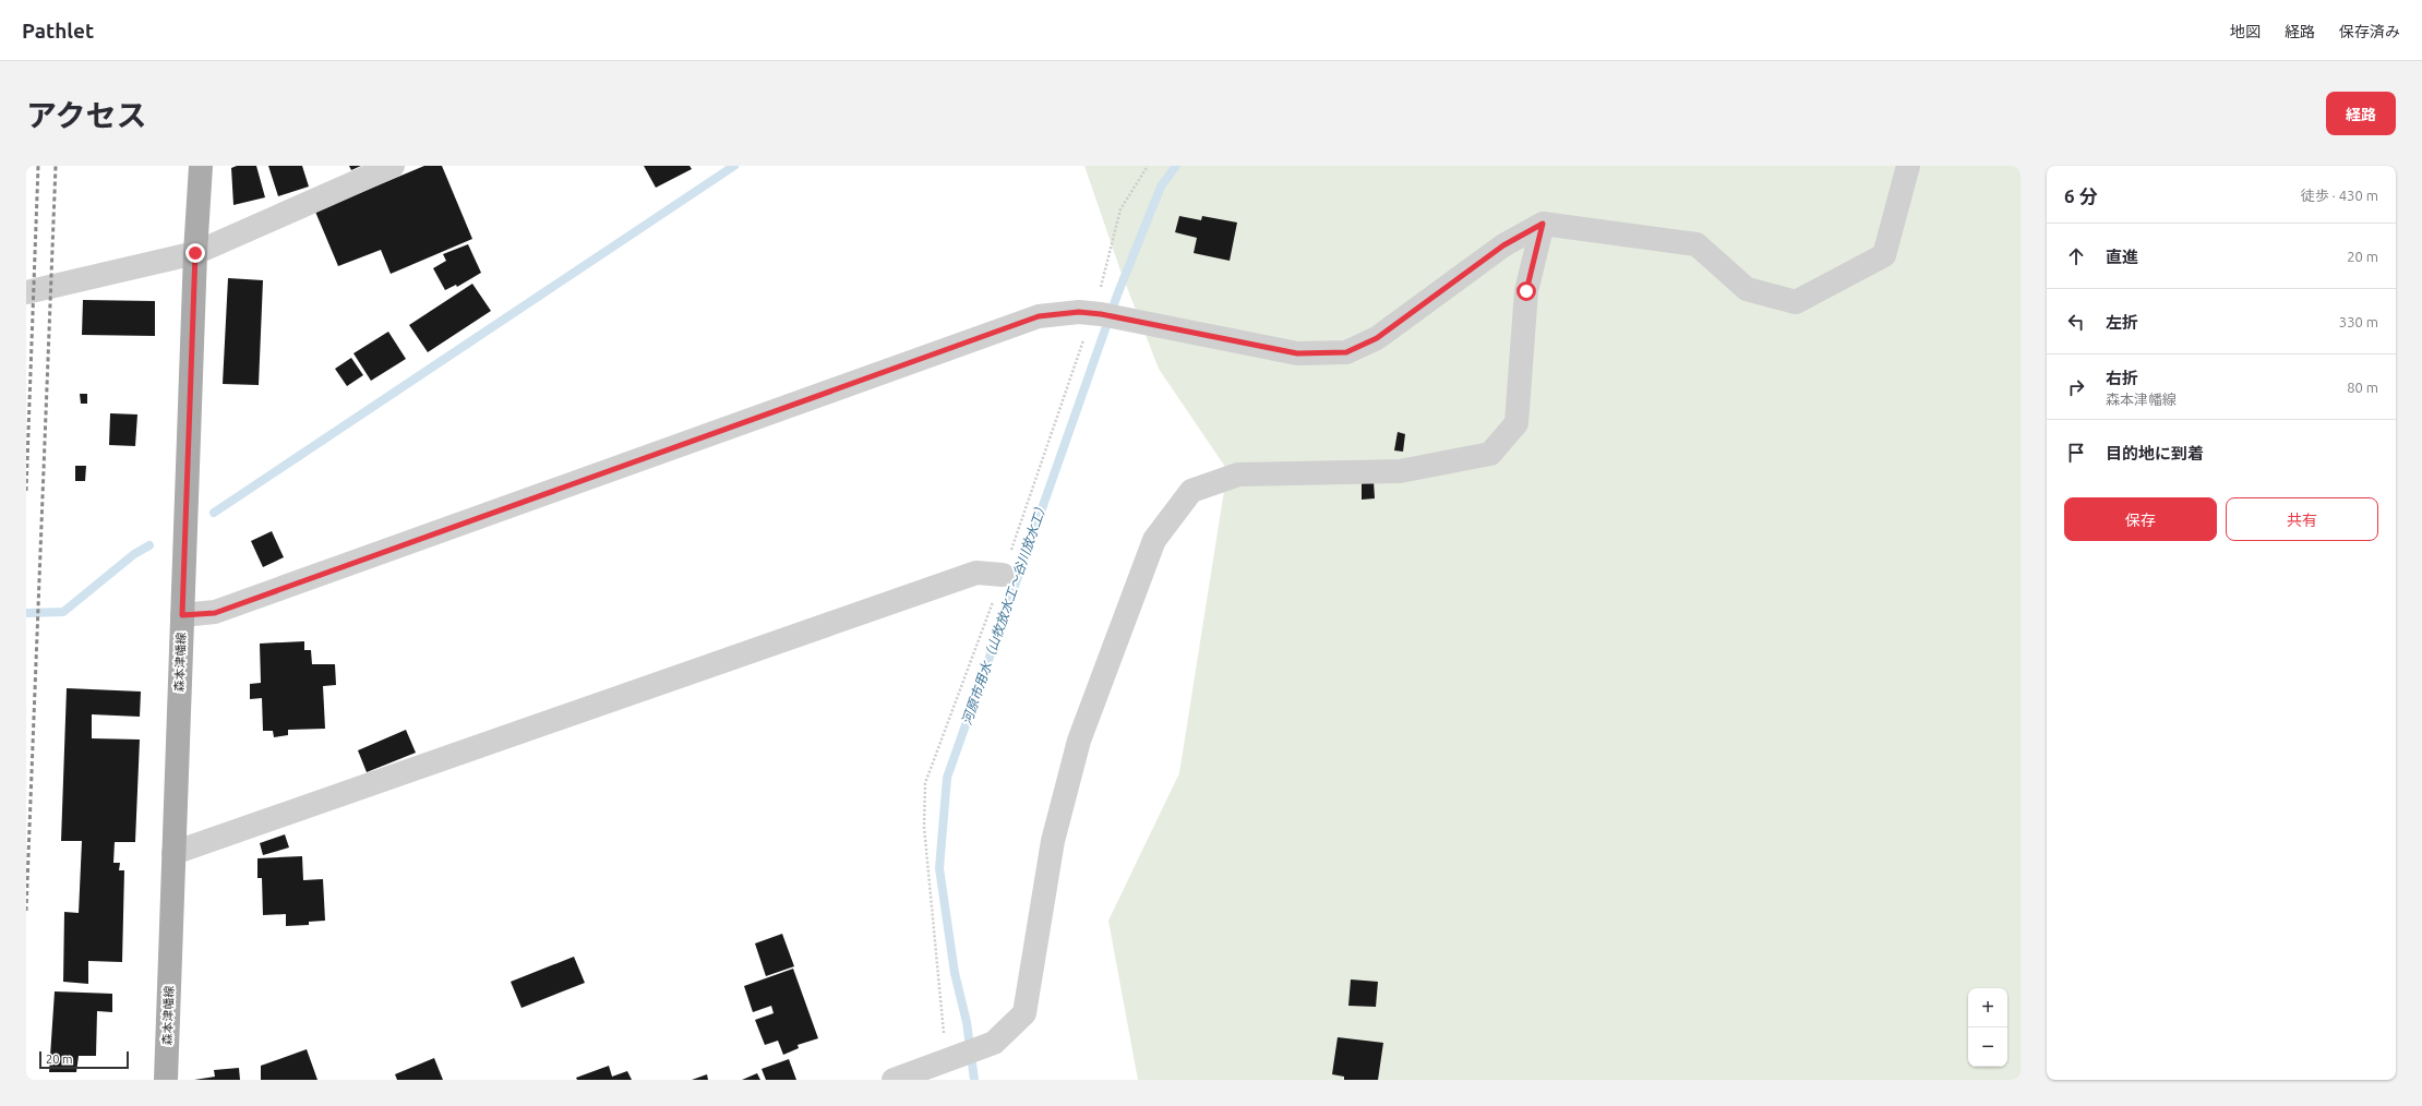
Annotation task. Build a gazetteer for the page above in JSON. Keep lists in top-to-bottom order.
{
  "streets": {
    "main road": ["森本津幡線"]
  },
  "water": ["河原市用水（山牧放水工～谷川放水工）"],
  "scale_bar": "20 m",
  "page": {
    "header": "Pathlet",
    "nav": ["地図", "経路", "保存済み"],
    "title": "アクセス",
    "buttons": [
      "経路",
      ["保存", "共有"]
    ],
    "heading": ["6 分", "徒歩 · 430 m"],
    "list": [
      ["直進", "20 m"],
      ["左折", "330 m"],
      ["右折", "森本津幡線", "80 m"],
      "目的地に到着"
    ],
    "map_buttons": ["+", "−"],
    "scale": "20 m"
  }
}
